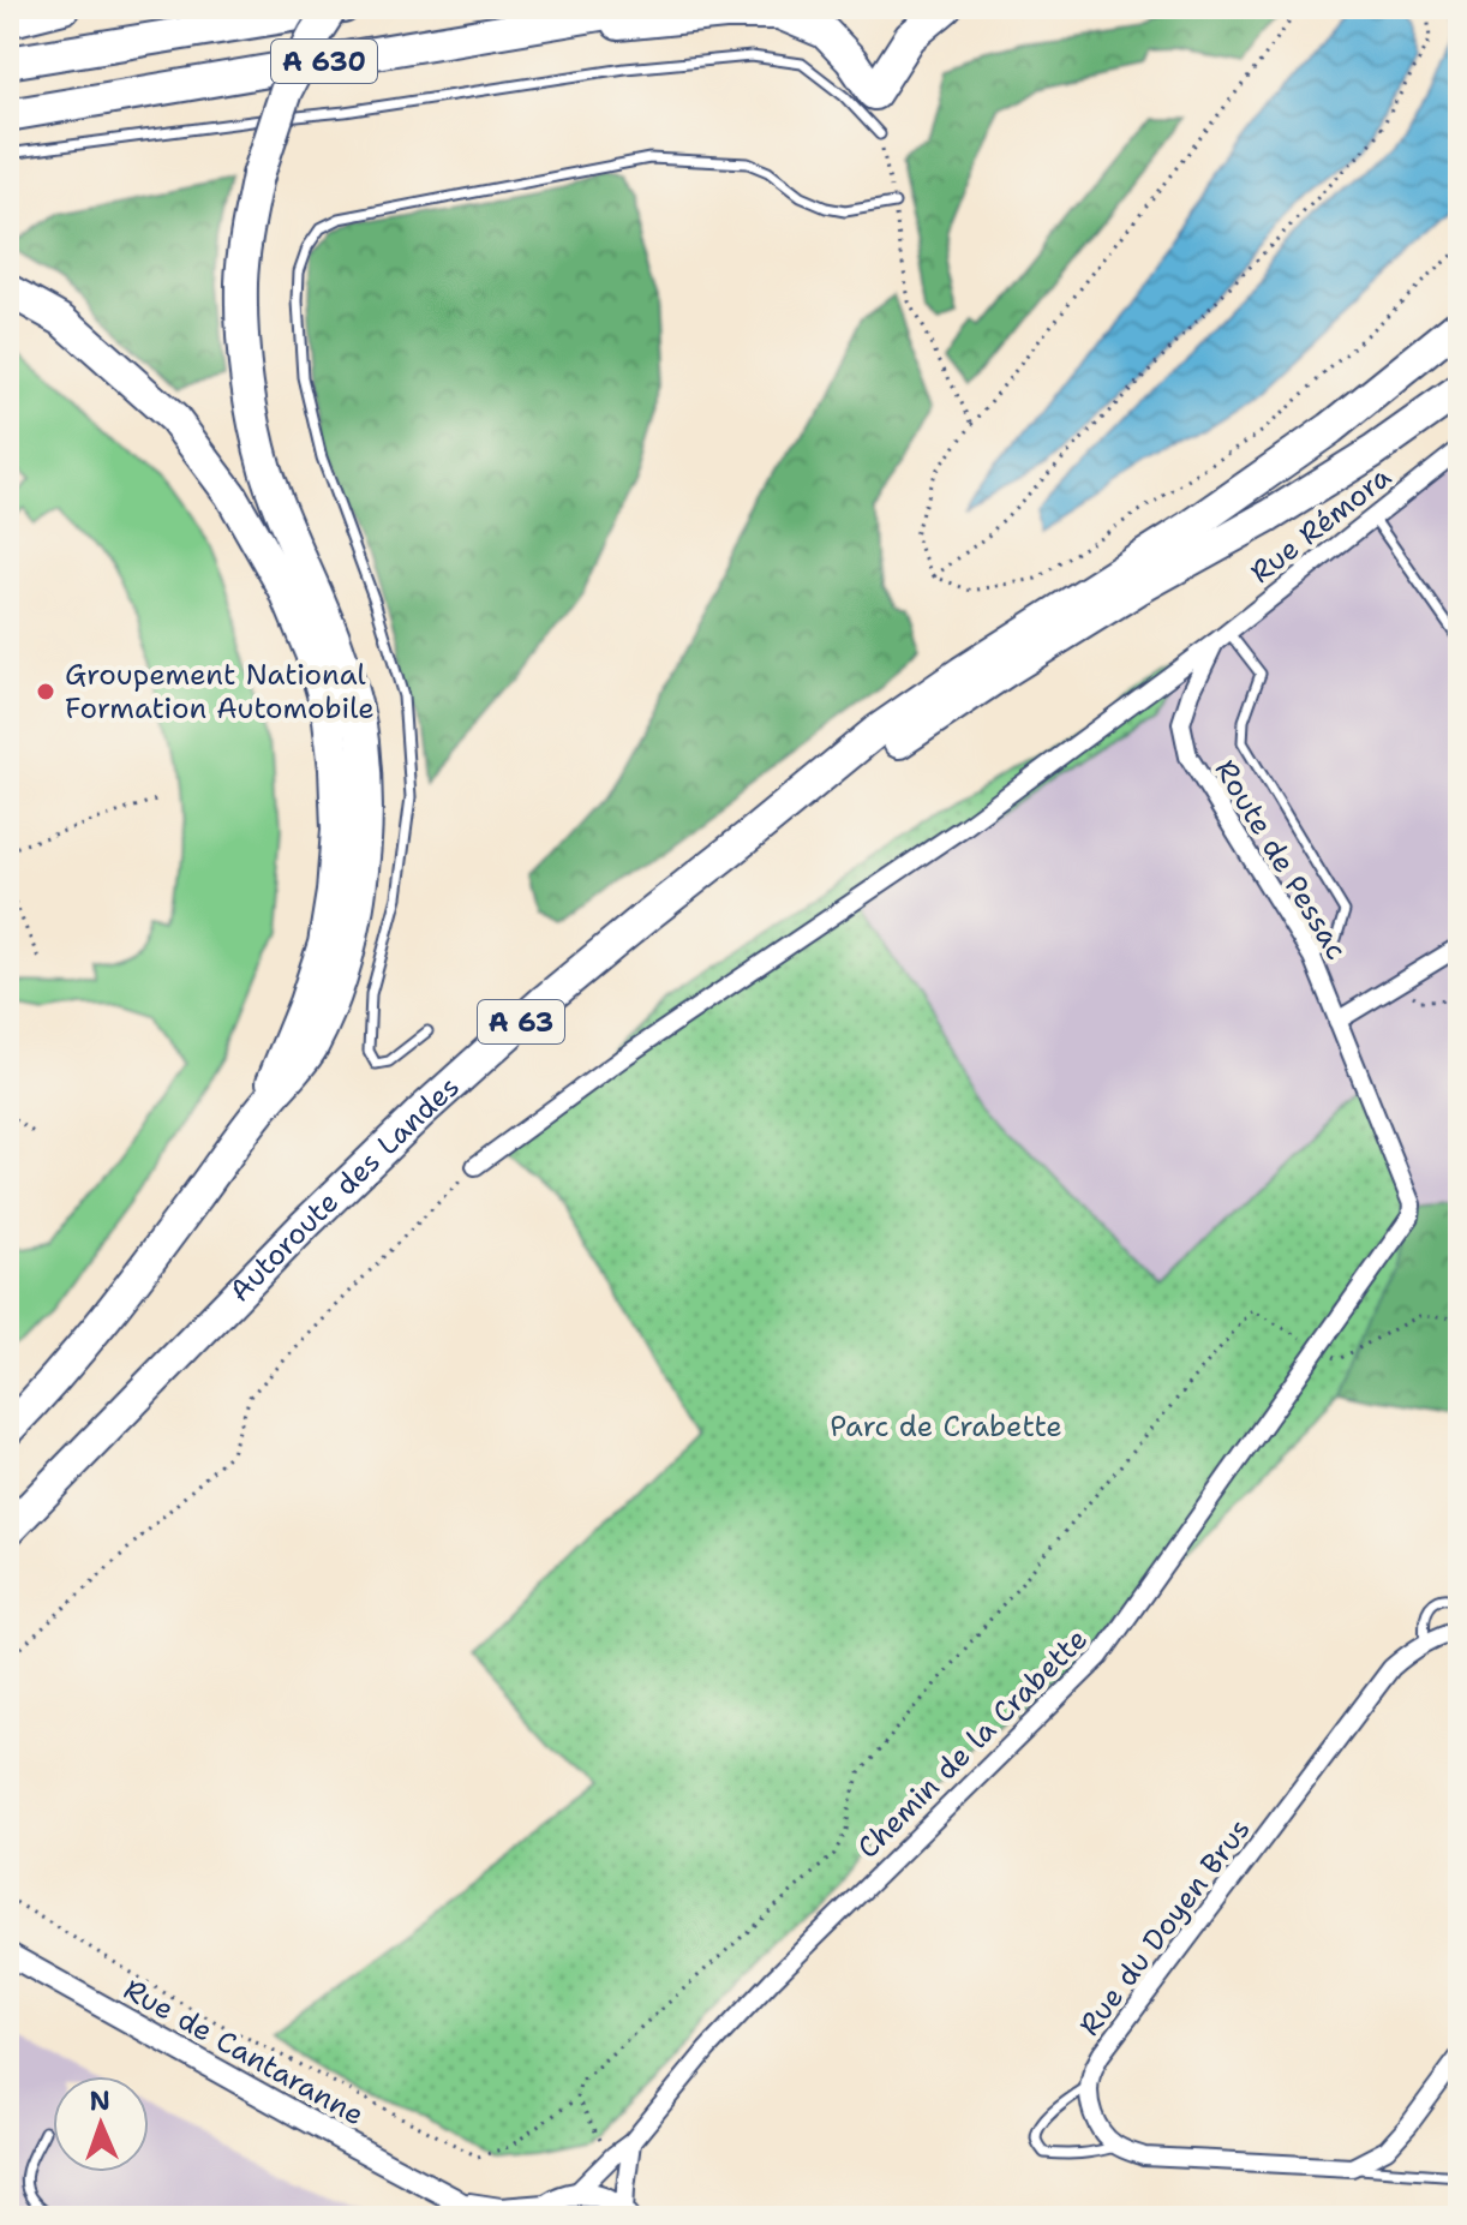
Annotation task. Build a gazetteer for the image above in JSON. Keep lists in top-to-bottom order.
{
  "streets": {
    "highway": ["A 630", "A 63", "Autoroute des Landes"],
    "street": [
      "Rue Rémora",
      "Route de Pessac",
      "Chemin de la Crabette",
      "Rue du Doyen Brus",
      "Rue de Cantaranne"
    ]
  },
  "crossings": [
    ["Rue Rémora", "Route de Pessac"],
    ["Route de Pessac", "Chemin de la Crabette"],
    ["Chemin de la Crabette", "Rue de Cantaranne"]
  ],
  "parks": ["Parc de Crabette"],
  "places": ["Groupement National Formation Automobile"],
  "north": "top"
}
